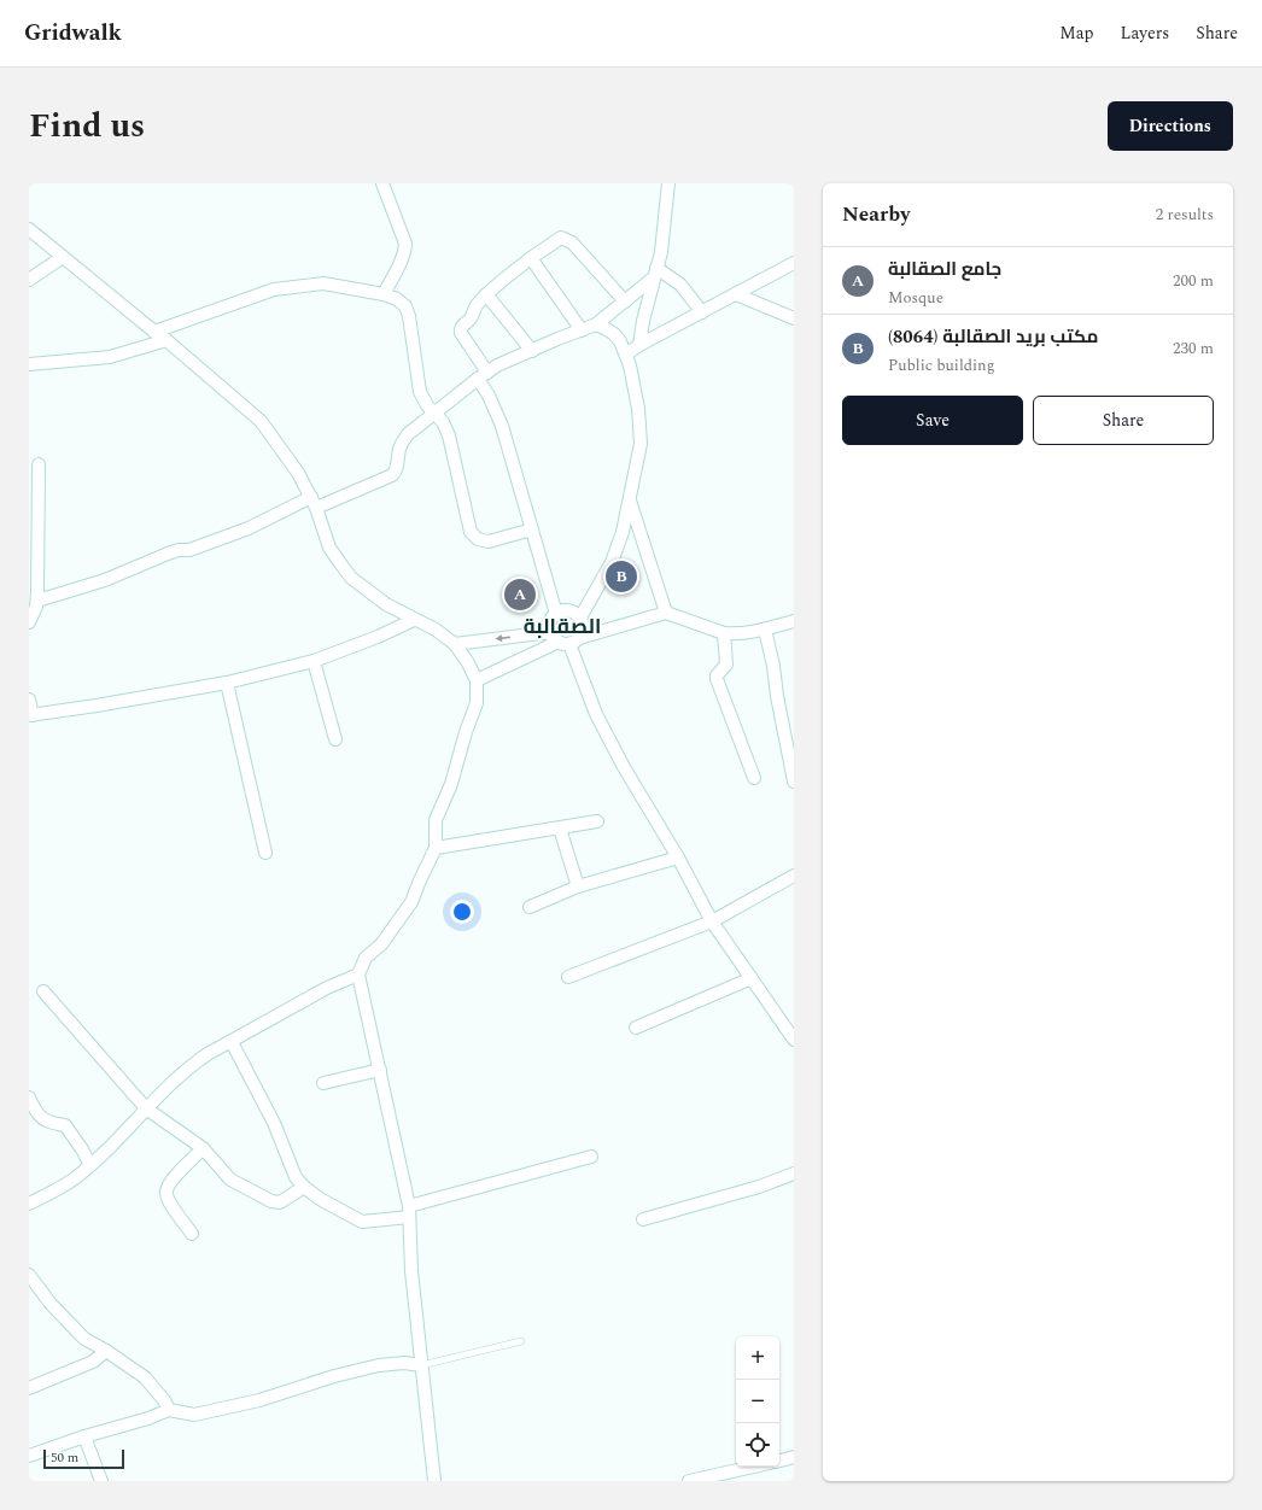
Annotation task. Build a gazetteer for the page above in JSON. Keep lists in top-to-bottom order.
{
  "districts": ["الصقالبة"],
  "scale_bar": "50 m",
  "page": {
    "header": "Gridwalk",
    "nav": ["Map", "Layers", "Share"],
    "title": "Find us",
    "buttons": [
      "Directions",
      ["Save", "Share"]
    ],
    "heading": ["Nearby", "2 results"],
    "list": [
      {
        "mark": "A",
        "name": "جامع الصقالبة",
        "note": "Mosque",
        "value": "200 m"
      },
      {
        "mark": "B",
        "name": "مكتب بريد الصقالبة (8064)",
        "note": "Public building",
        "value": "230 m"
      }
    ],
    "pins": ["B", "A"],
    "map_buttons": ["+", "−"],
    "scale": "50 m"
  }
}
